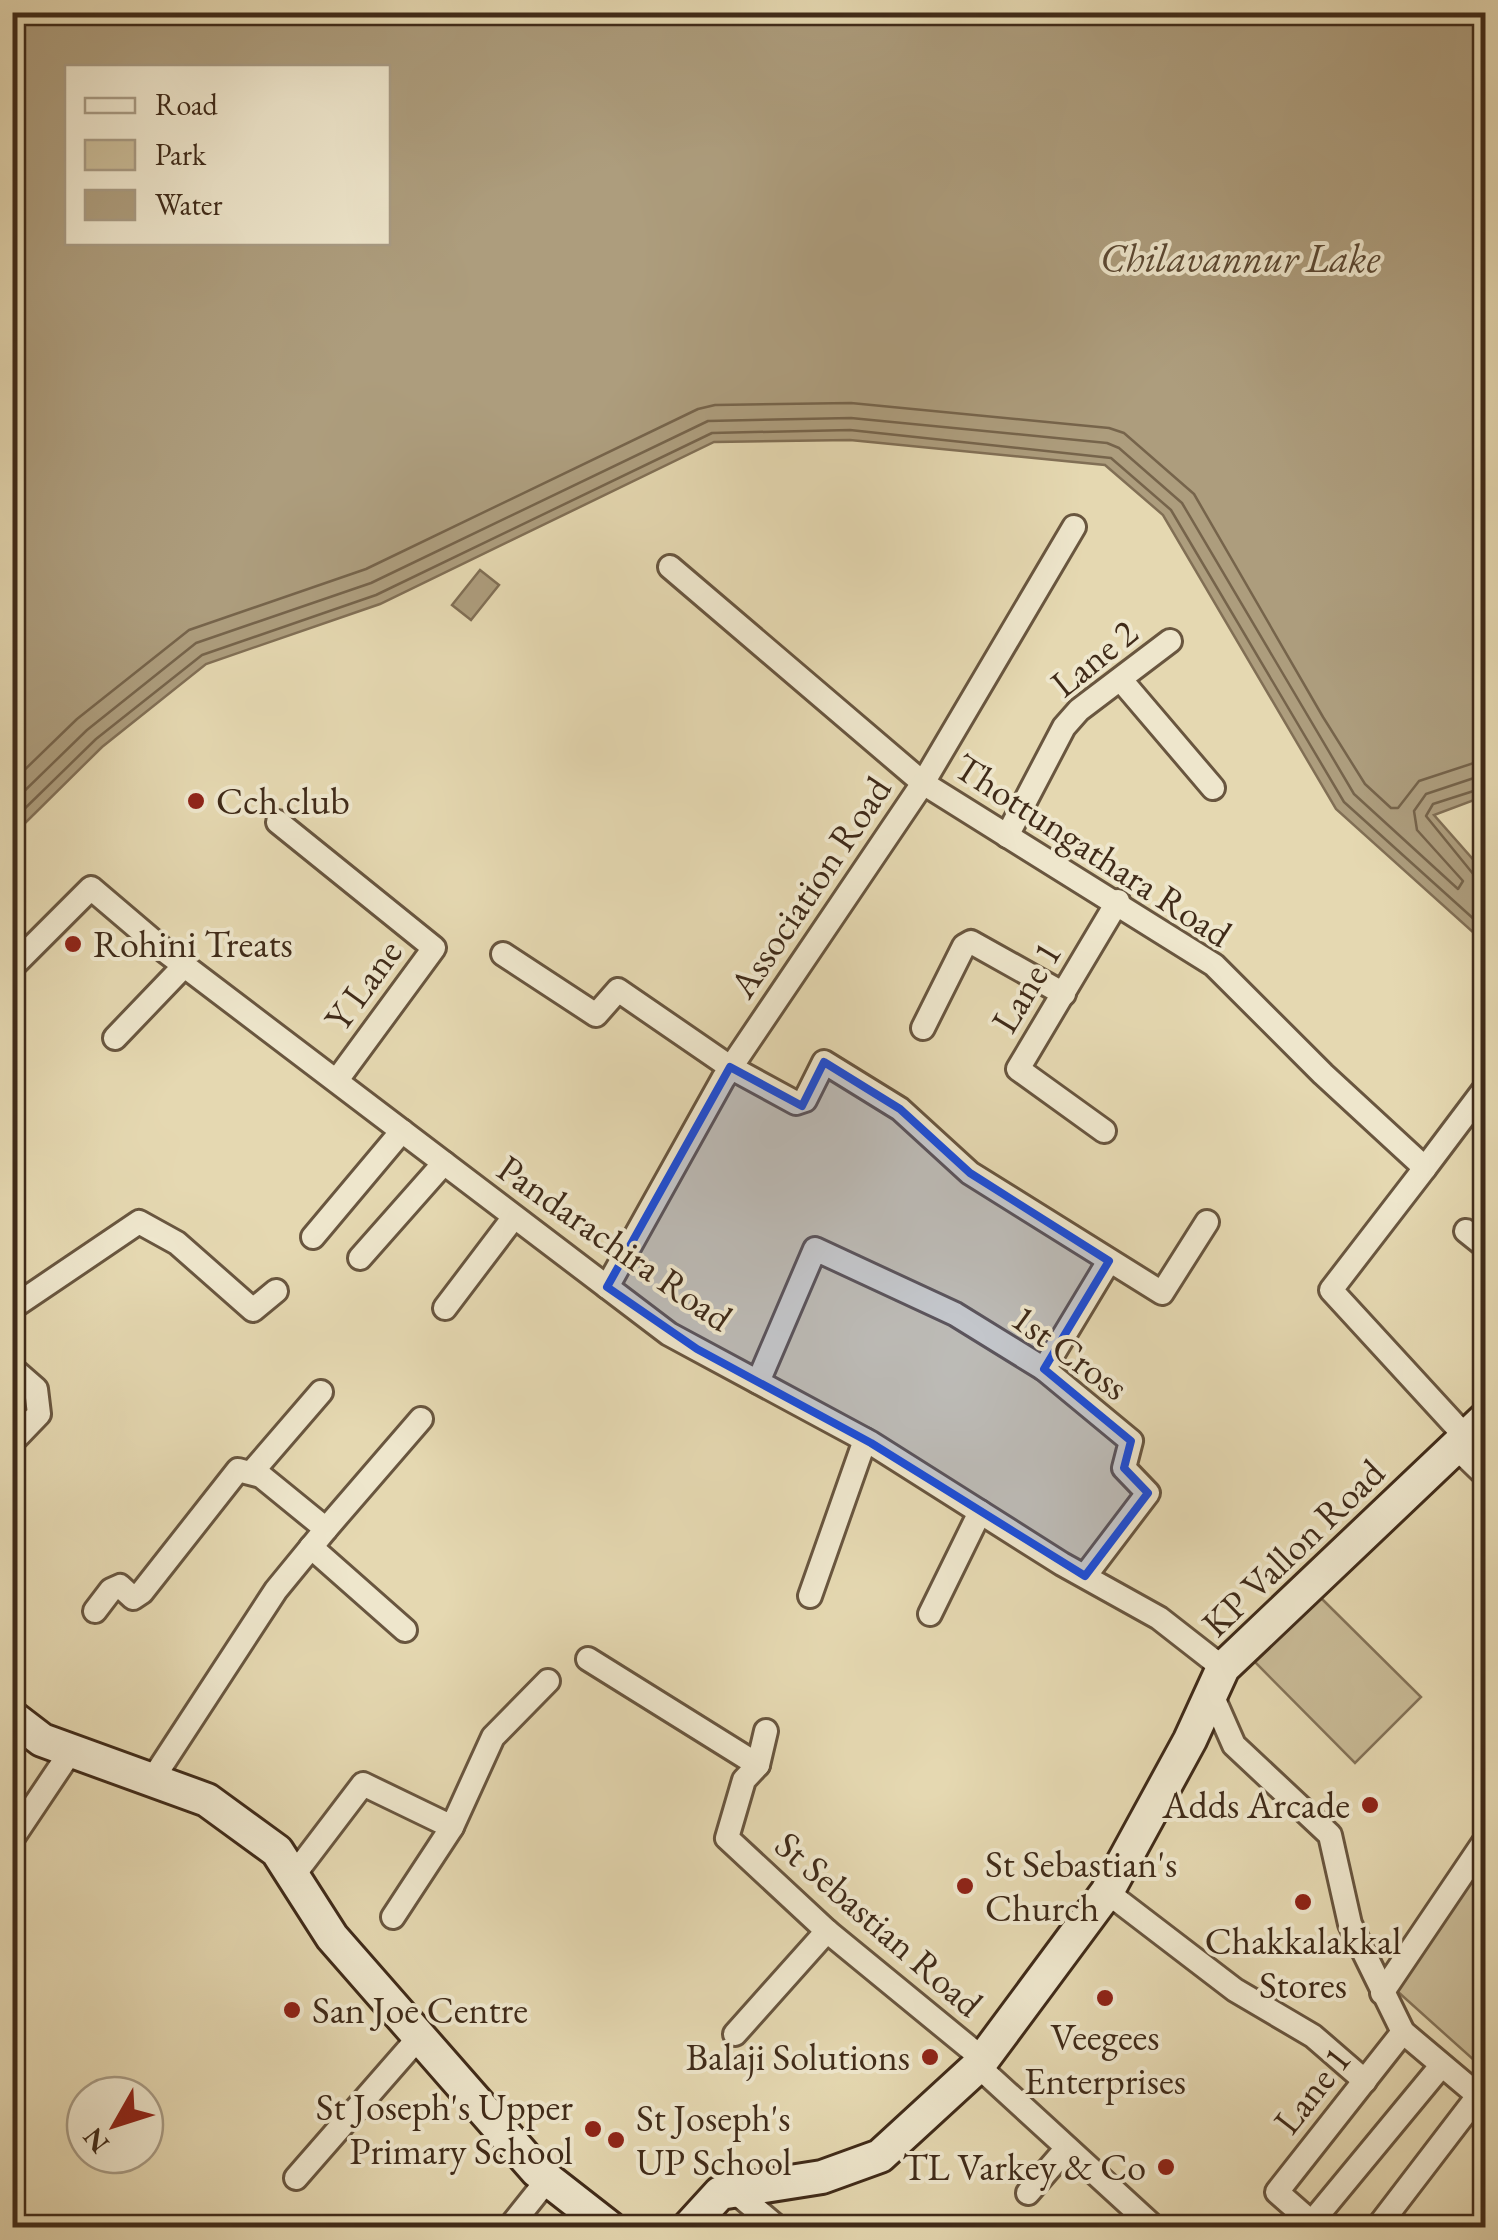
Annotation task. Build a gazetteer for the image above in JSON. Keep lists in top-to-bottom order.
{
  "streets": {
    "street": [
      "Lane 2",
      "Thottungathara Road",
      "Association Road",
      "Y Lane",
      "Lane 1",
      "Pandarachira Road",
      "1st Cross",
      "KP Vallon Road",
      "St Sebastian Road"
    ]
  },
  "crossings": [
    ["Lane 2", "Thottungathara Road"],
    ["Thottungathara Road", "Association Road"],
    ["Thottungathara Road", "Lane 1"],
    ["Association Road", "Pandarachira Road"],
    ["Y Lane", "Pandarachira Road"],
    ["Pandarachira Road", "1st Cross"],
    ["Pandarachira Road", "KP Vallon Road"],
    ["KP Vallon Road", "St Sebastian Road"]
  ],
  "water": ["Chilavannur Lake"],
  "places": [
    "Cch club",
    "Rohini Treats",
    "Adds Arcade",
    "St Sebastian's Church",
    "Chakkalakkal Stores",
    "Veegees Enterprises",
    "San Joe Centre",
    "Balaji Solutions",
    "St Joseph's Upper Primary School",
    "St Joseph's UP School",
    "TL Varkey & Co"
  ],
  "legend": ["Road", "Park", "Water"],
  "north": "bottom left"
}
